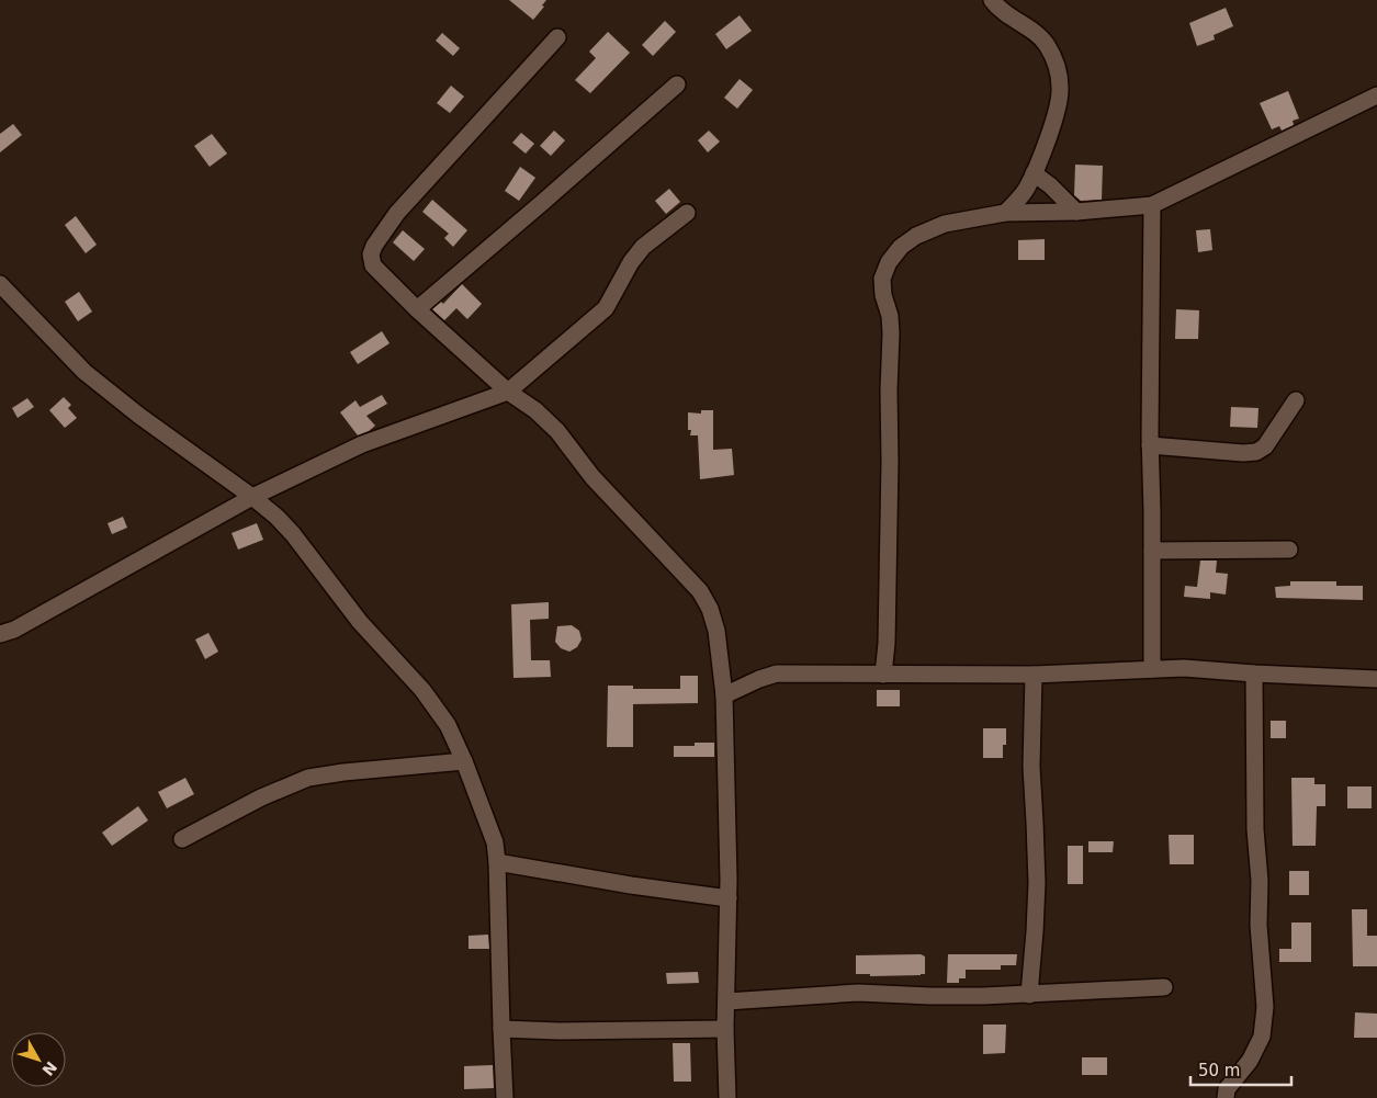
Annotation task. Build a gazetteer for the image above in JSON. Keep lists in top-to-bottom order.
{
  "scale_bar": "50 m",
  "north": "bottom right"
}
